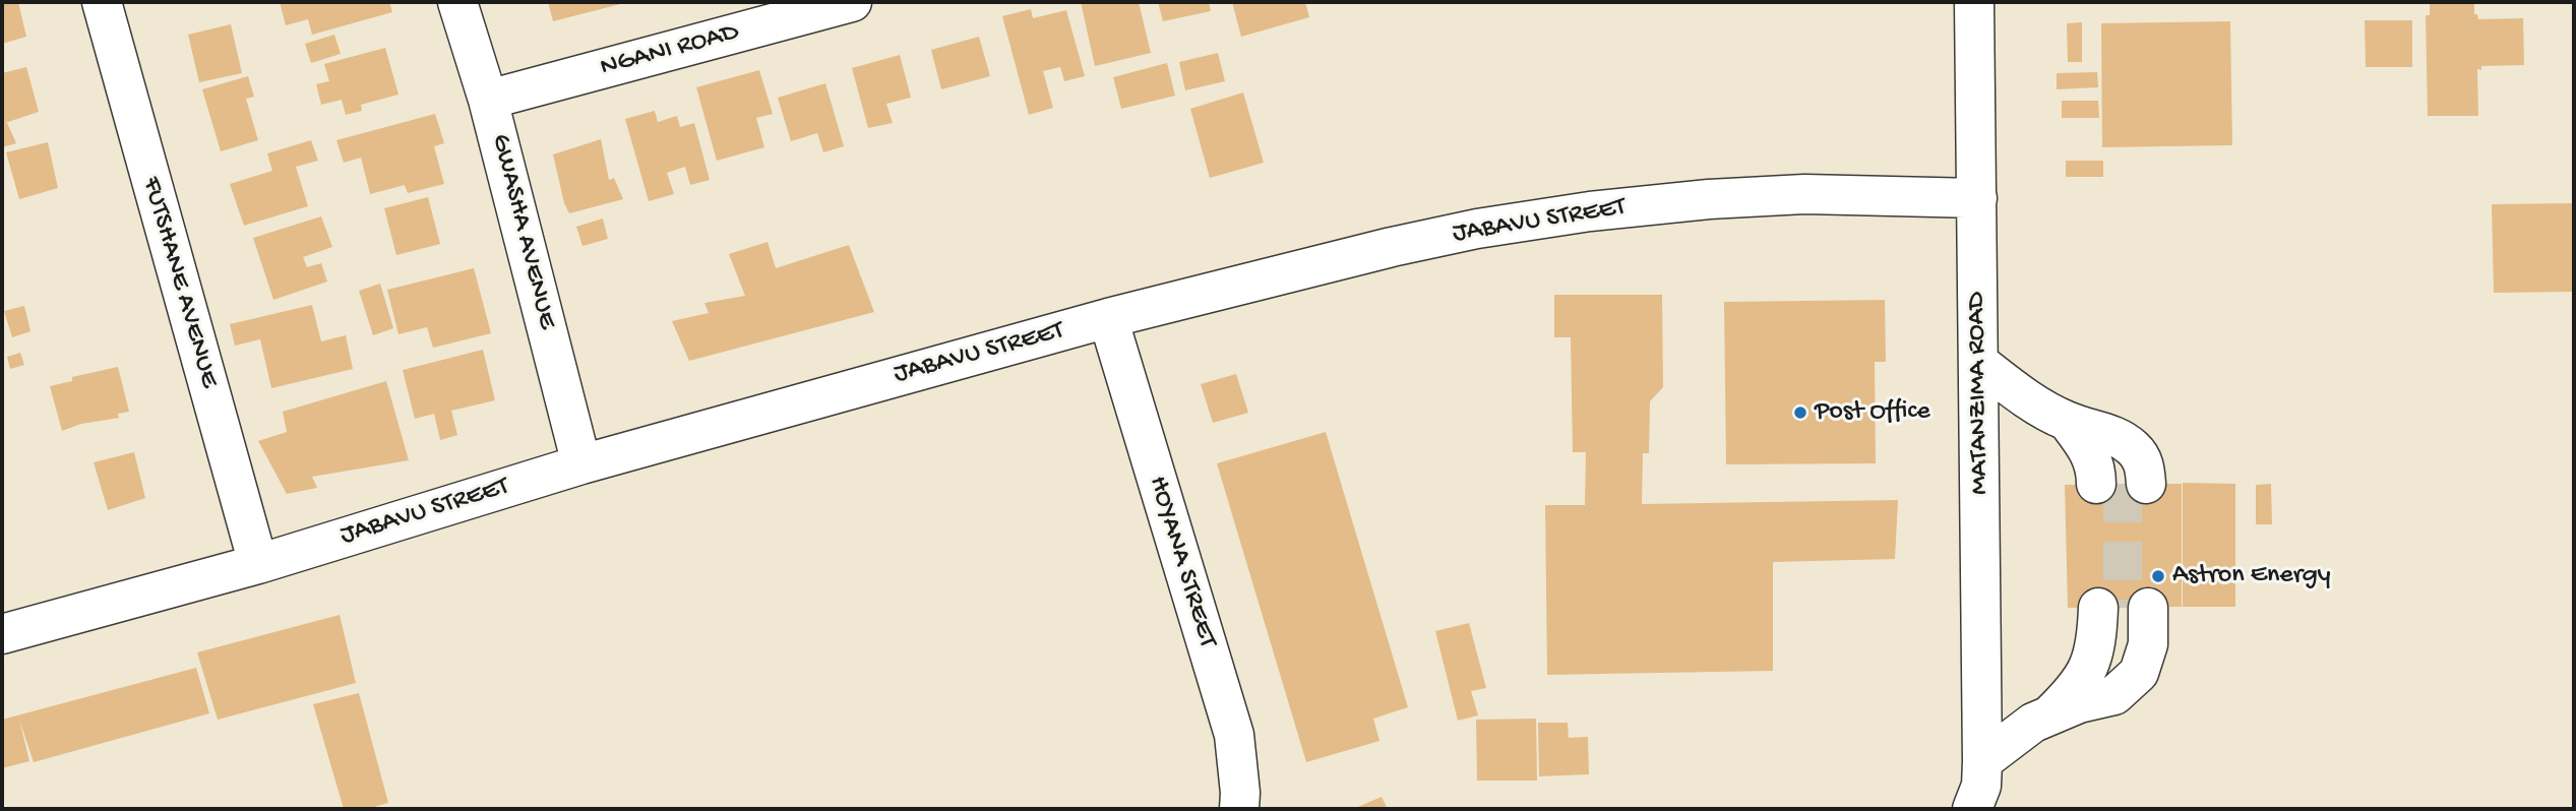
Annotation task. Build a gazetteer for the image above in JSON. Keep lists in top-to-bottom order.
{
  "streets": {
    "street": [
      "NGANI ROAD",
      "JABAVU STREET",
      "GWASHA AVENUE",
      "FUTSHANE AVENUE",
      "MATANZIMA ROAD",
      "HOYANA STREET"
    ]
  },
  "crossings": [
    ["NGANI ROAD", "GWASHA AVENUE"],
    ["JABAVU STREET", "GWASHA AVENUE"],
    ["JABAVU STREET", "FUTSHANE AVENUE"],
    ["JABAVU STREET", "MATANZIMA ROAD"],
    ["JABAVU STREET", "HOYANA STREET"]
  ],
  "places": ["Post Office", "Astron Energy"]
}
